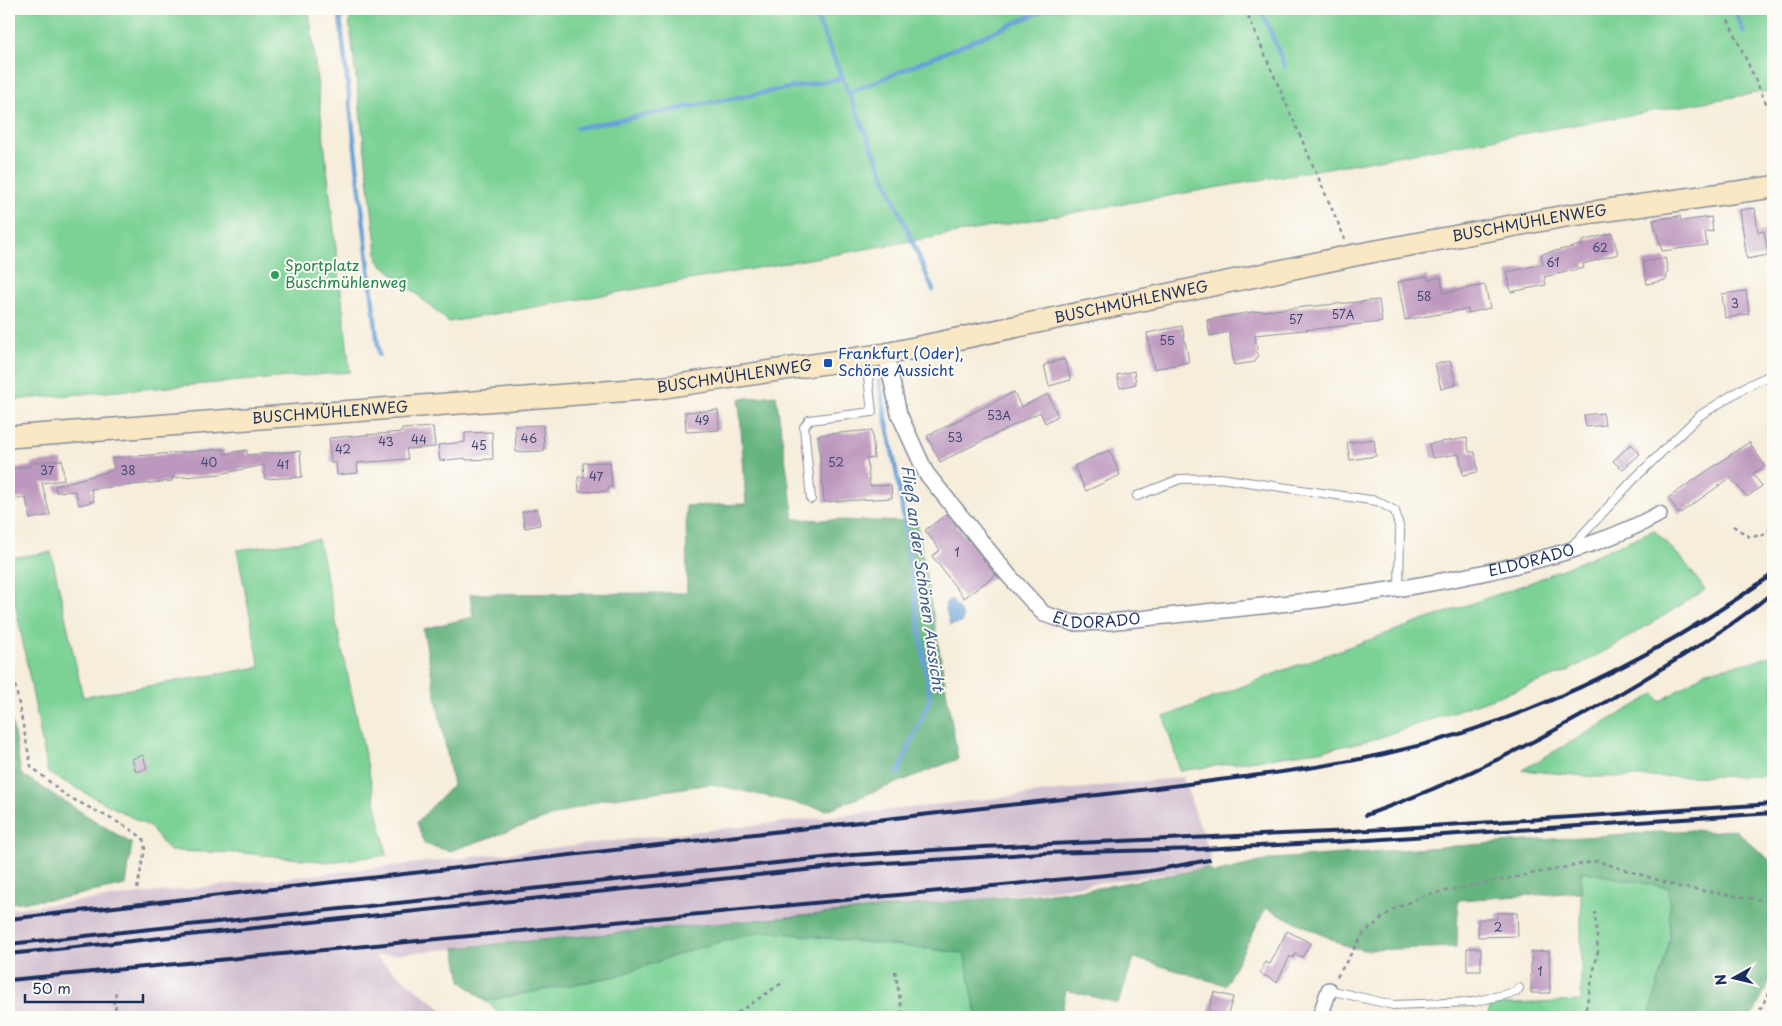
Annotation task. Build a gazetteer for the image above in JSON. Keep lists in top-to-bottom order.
{
  "streets": {
    "street": ["BUSCHMÜHLENWEG", "ELDORADO"]
  },
  "crossings": [
    ["BUSCHMÜHLENWEG", "ELDORADO"]
  ],
  "water": ["Fließ an der Schönen Aussicht"],
  "places": {
    "other": ["Sportplatz Buschmühlenweg"],
    "transit": ["Frankfurt (Oder), Schöne Aussicht"]
  },
  "house_numbers": [
    "62",
    "61",
    "58",
    "3",
    "57A",
    "57",
    "55",
    "53A",
    "49",
    "53",
    "46",
    "44",
    "43",
    "45",
    "42",
    "40",
    "52",
    "41",
    "37",
    "38",
    "47",
    "1",
    "2",
    "1"
  ],
  "scale_bar": "50 m",
  "north": "left"
}
